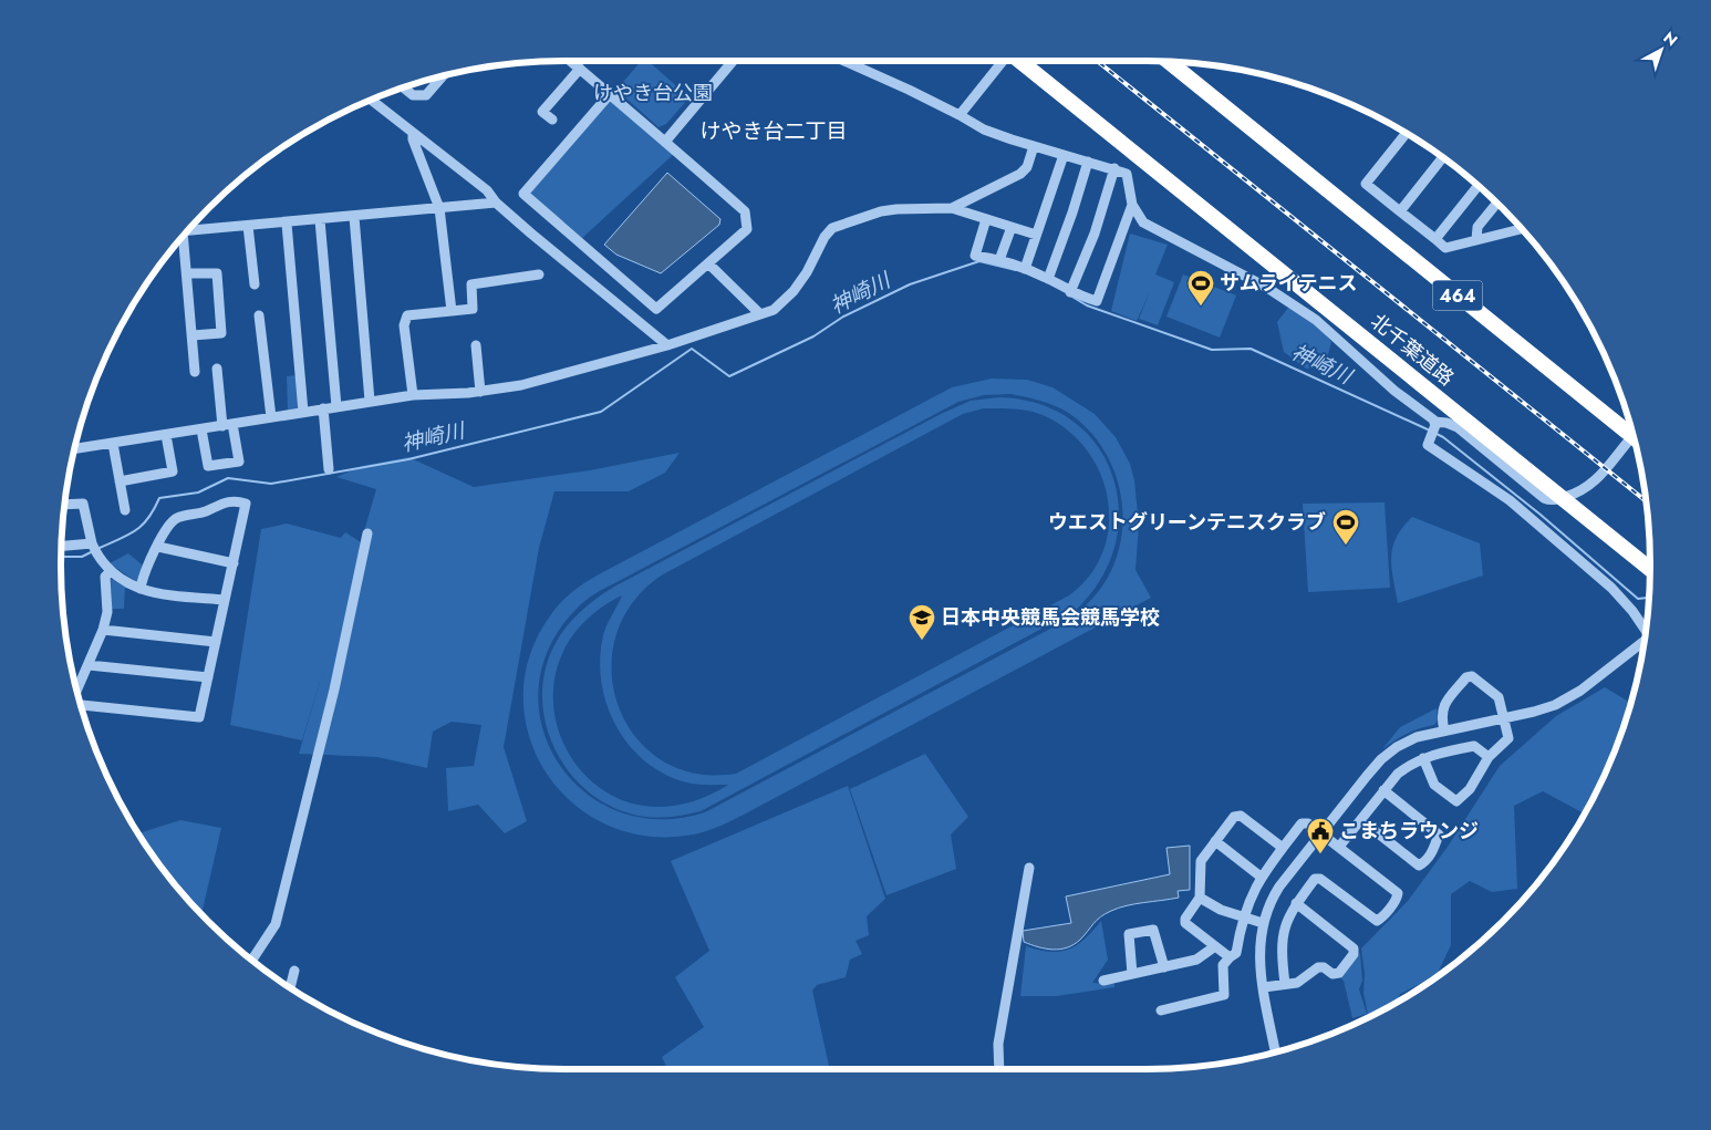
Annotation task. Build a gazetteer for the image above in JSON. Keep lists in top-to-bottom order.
{
  "streets": {
    "highway": ["464", "北千葉道路"]
  },
  "districts": ["けやき台二丁目"],
  "water": ["神崎川"],
  "parks": ["けやき台公園"],
  "places": {
    "sports": ["サムライテニス", "ウエストグリーンテニスクラブ"],
    "school or university": ["日本中央競馬会競馬学校"],
    "public building": ["こまちラウンジ"]
  },
  "north": "top right"
}
